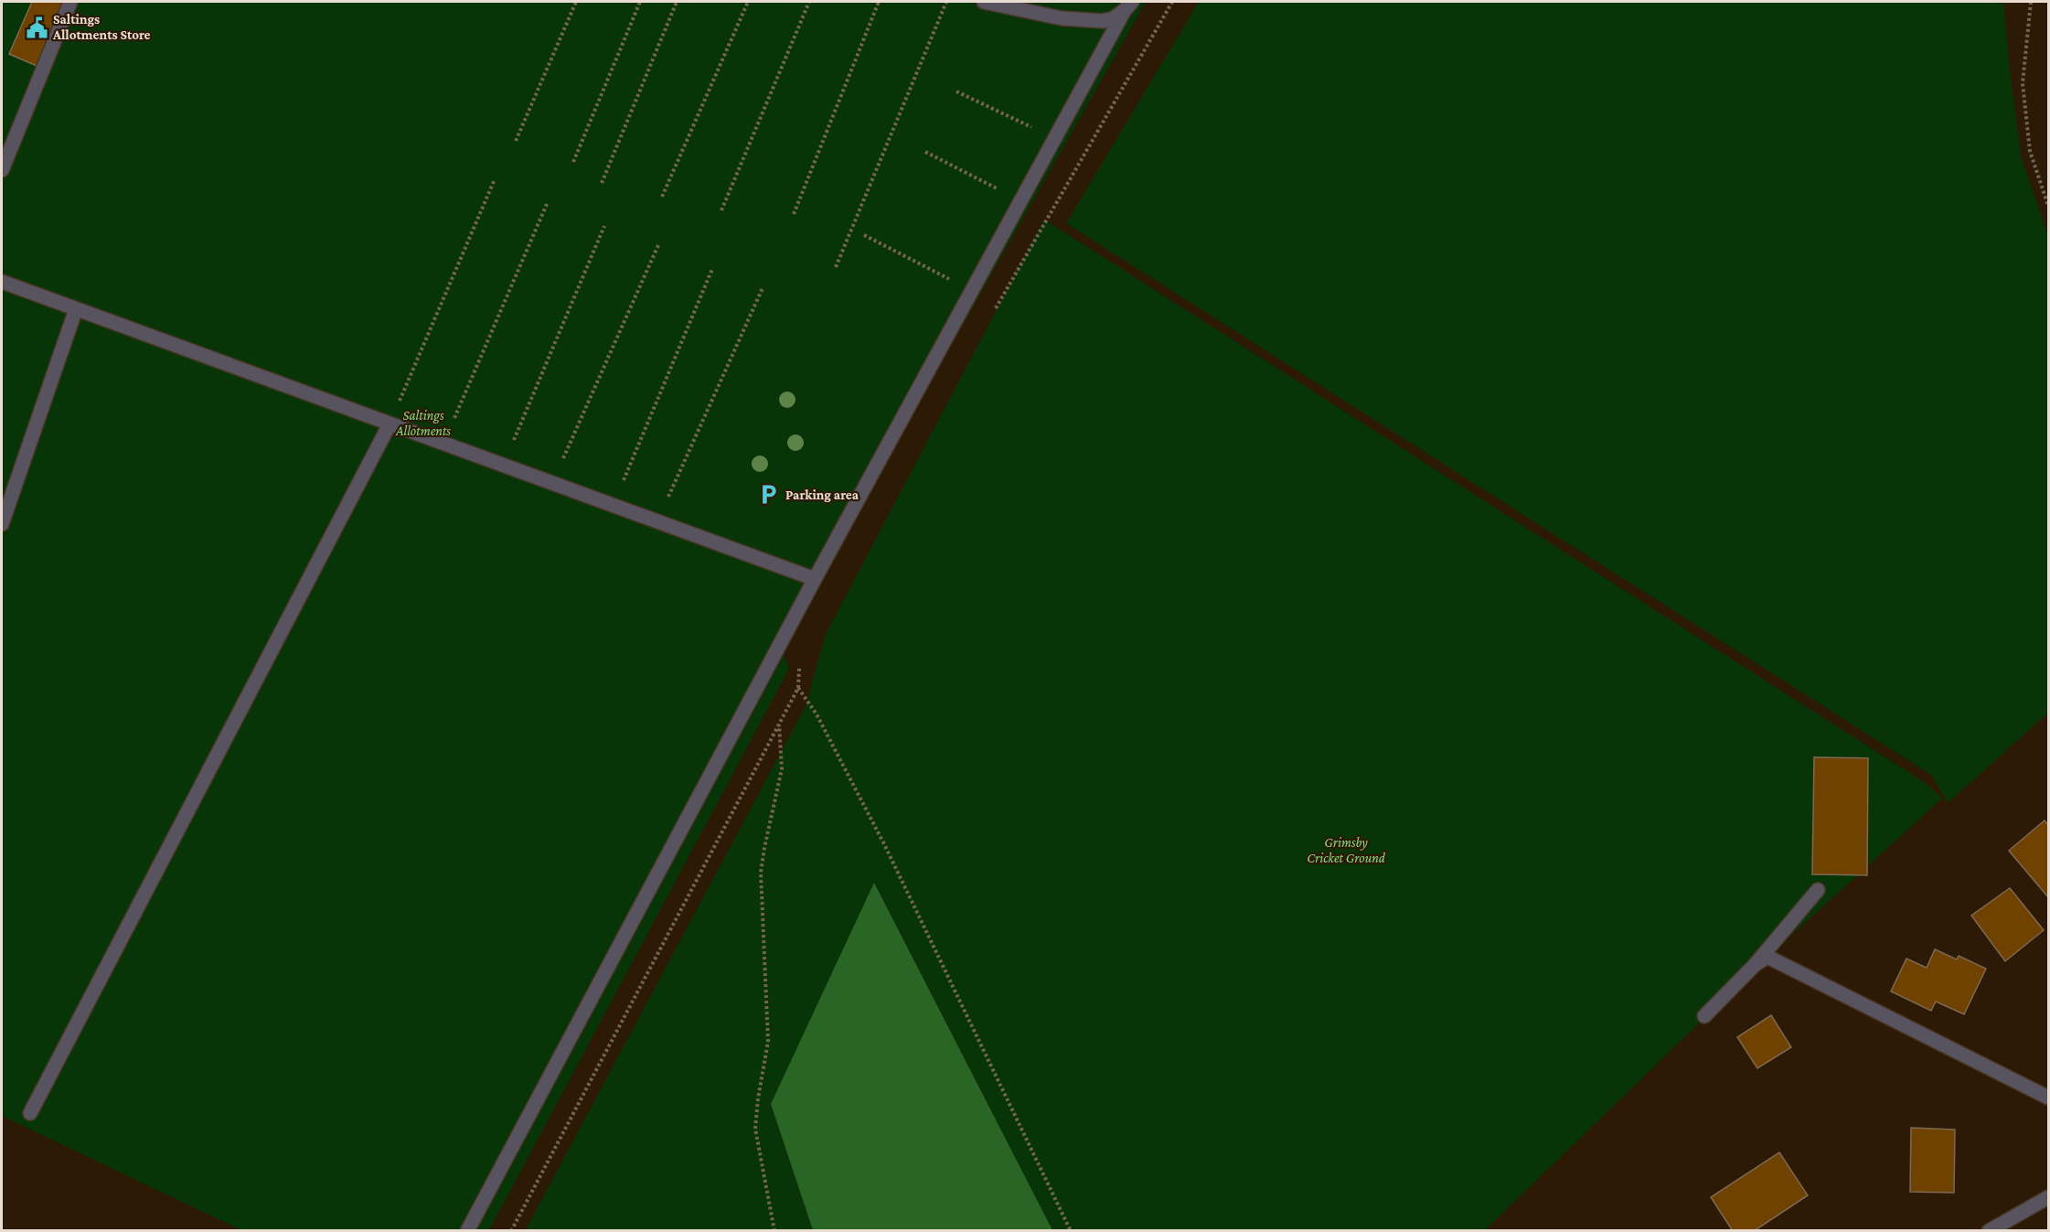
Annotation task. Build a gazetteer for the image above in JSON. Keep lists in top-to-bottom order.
{
  "parks": ["Saltings Allotments", "Grimsby Cricket Ground"],
  "places": {
    "public building": ["Saltings Allotments Store"],
    "parking": ["Parking area"]
  }
}
